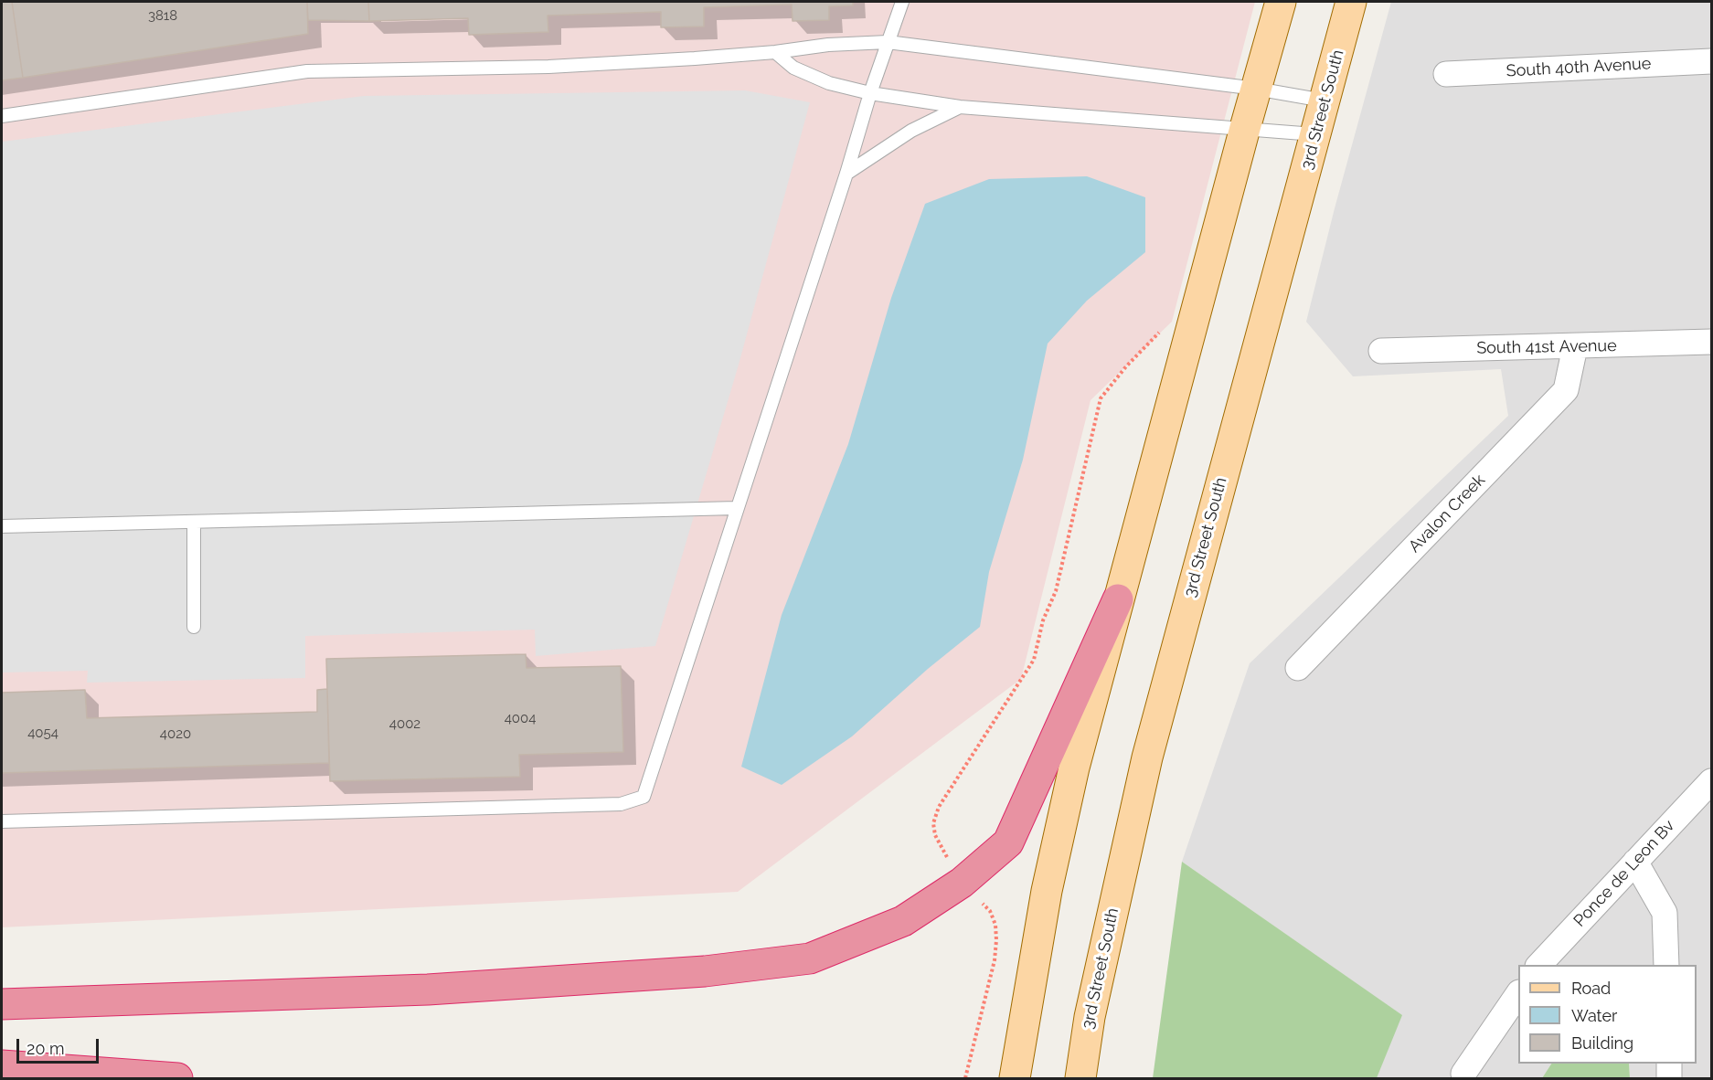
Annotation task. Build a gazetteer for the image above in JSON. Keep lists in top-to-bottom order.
{
  "streets": {
    "main road": ["3rd Street South"],
    "street": [
      "South 40th Avenue",
      "South 41st Avenue",
      "Avalon Creek",
      "Ponce de Leon Bv"
    ]
  },
  "crossings": [
    ["South 41st Avenue", "Avalon Creek"]
  ],
  "house_numbers": [
    "3818",
    "4004",
    "4002",
    "4054",
    "4020"
  ],
  "legend": ["Road", "Water", "Building"],
  "scale_bar": "20 m"
}
